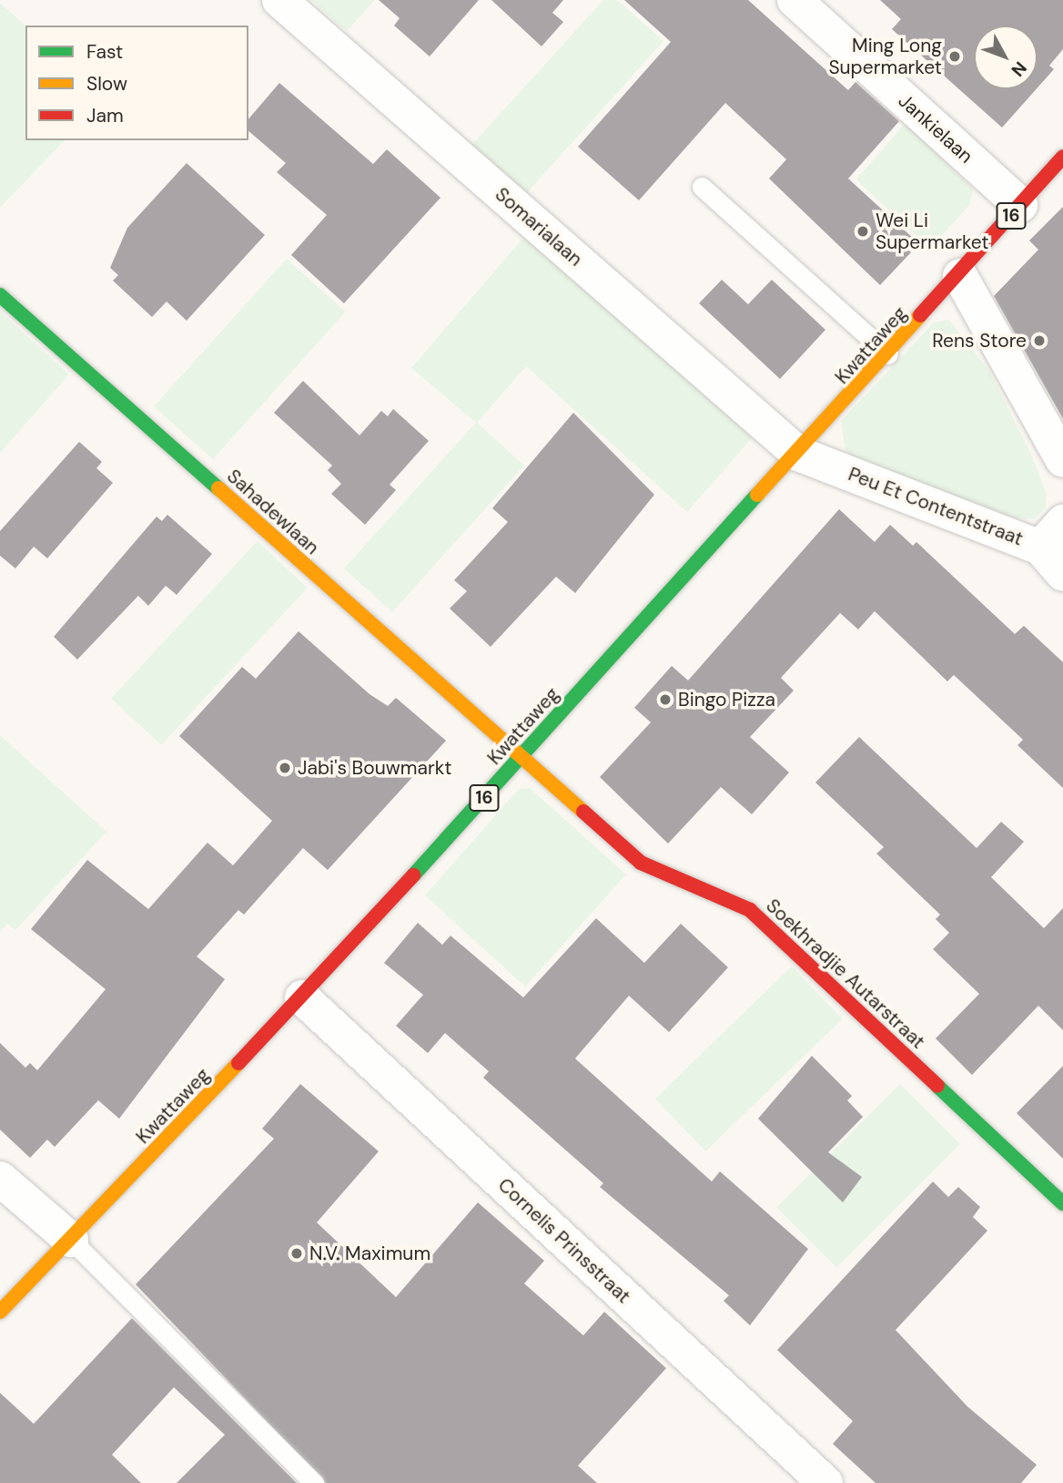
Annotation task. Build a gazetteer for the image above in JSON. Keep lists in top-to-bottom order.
{
  "streets": {
    "main road": [
      "16",
      "Kwattaweg",
      "Sahadewlaan",
      "Soekhradjie Autarstraat"
    ],
    "street": [
      "Jankielaan",
      "Somarialaan",
      "Peu Et Contentstraat",
      "Cornelis Prinsstraat"
    ]
  },
  "crossings": [
    ["Jankielaan", "Kwattaweg"],
    ["Somarialaan", "Kwattaweg"],
    ["Somarialaan", "Peu Et Contentstraat"],
    ["Kwattaweg", "Peu Et Contentstraat"],
    ["Kwattaweg", "Sahadewlaan"],
    ["Kwattaweg", "Soekhradjie Autarstraat"],
    ["Kwattaweg", "Cornelis Prinsstraat"],
    ["Sahadewlaan", "Soekhradjie Autarstraat"]
  ],
  "places": [
    "Ming Long Supermarket",
    "Wei Li Supermarket",
    "Rens Store",
    "Bingo Pizza",
    "Jabi's Bouwmarkt",
    "N.V. Maximum"
  ],
  "legend": ["Fast", "Slow", "Jam"],
  "north": "bottom right"
}
